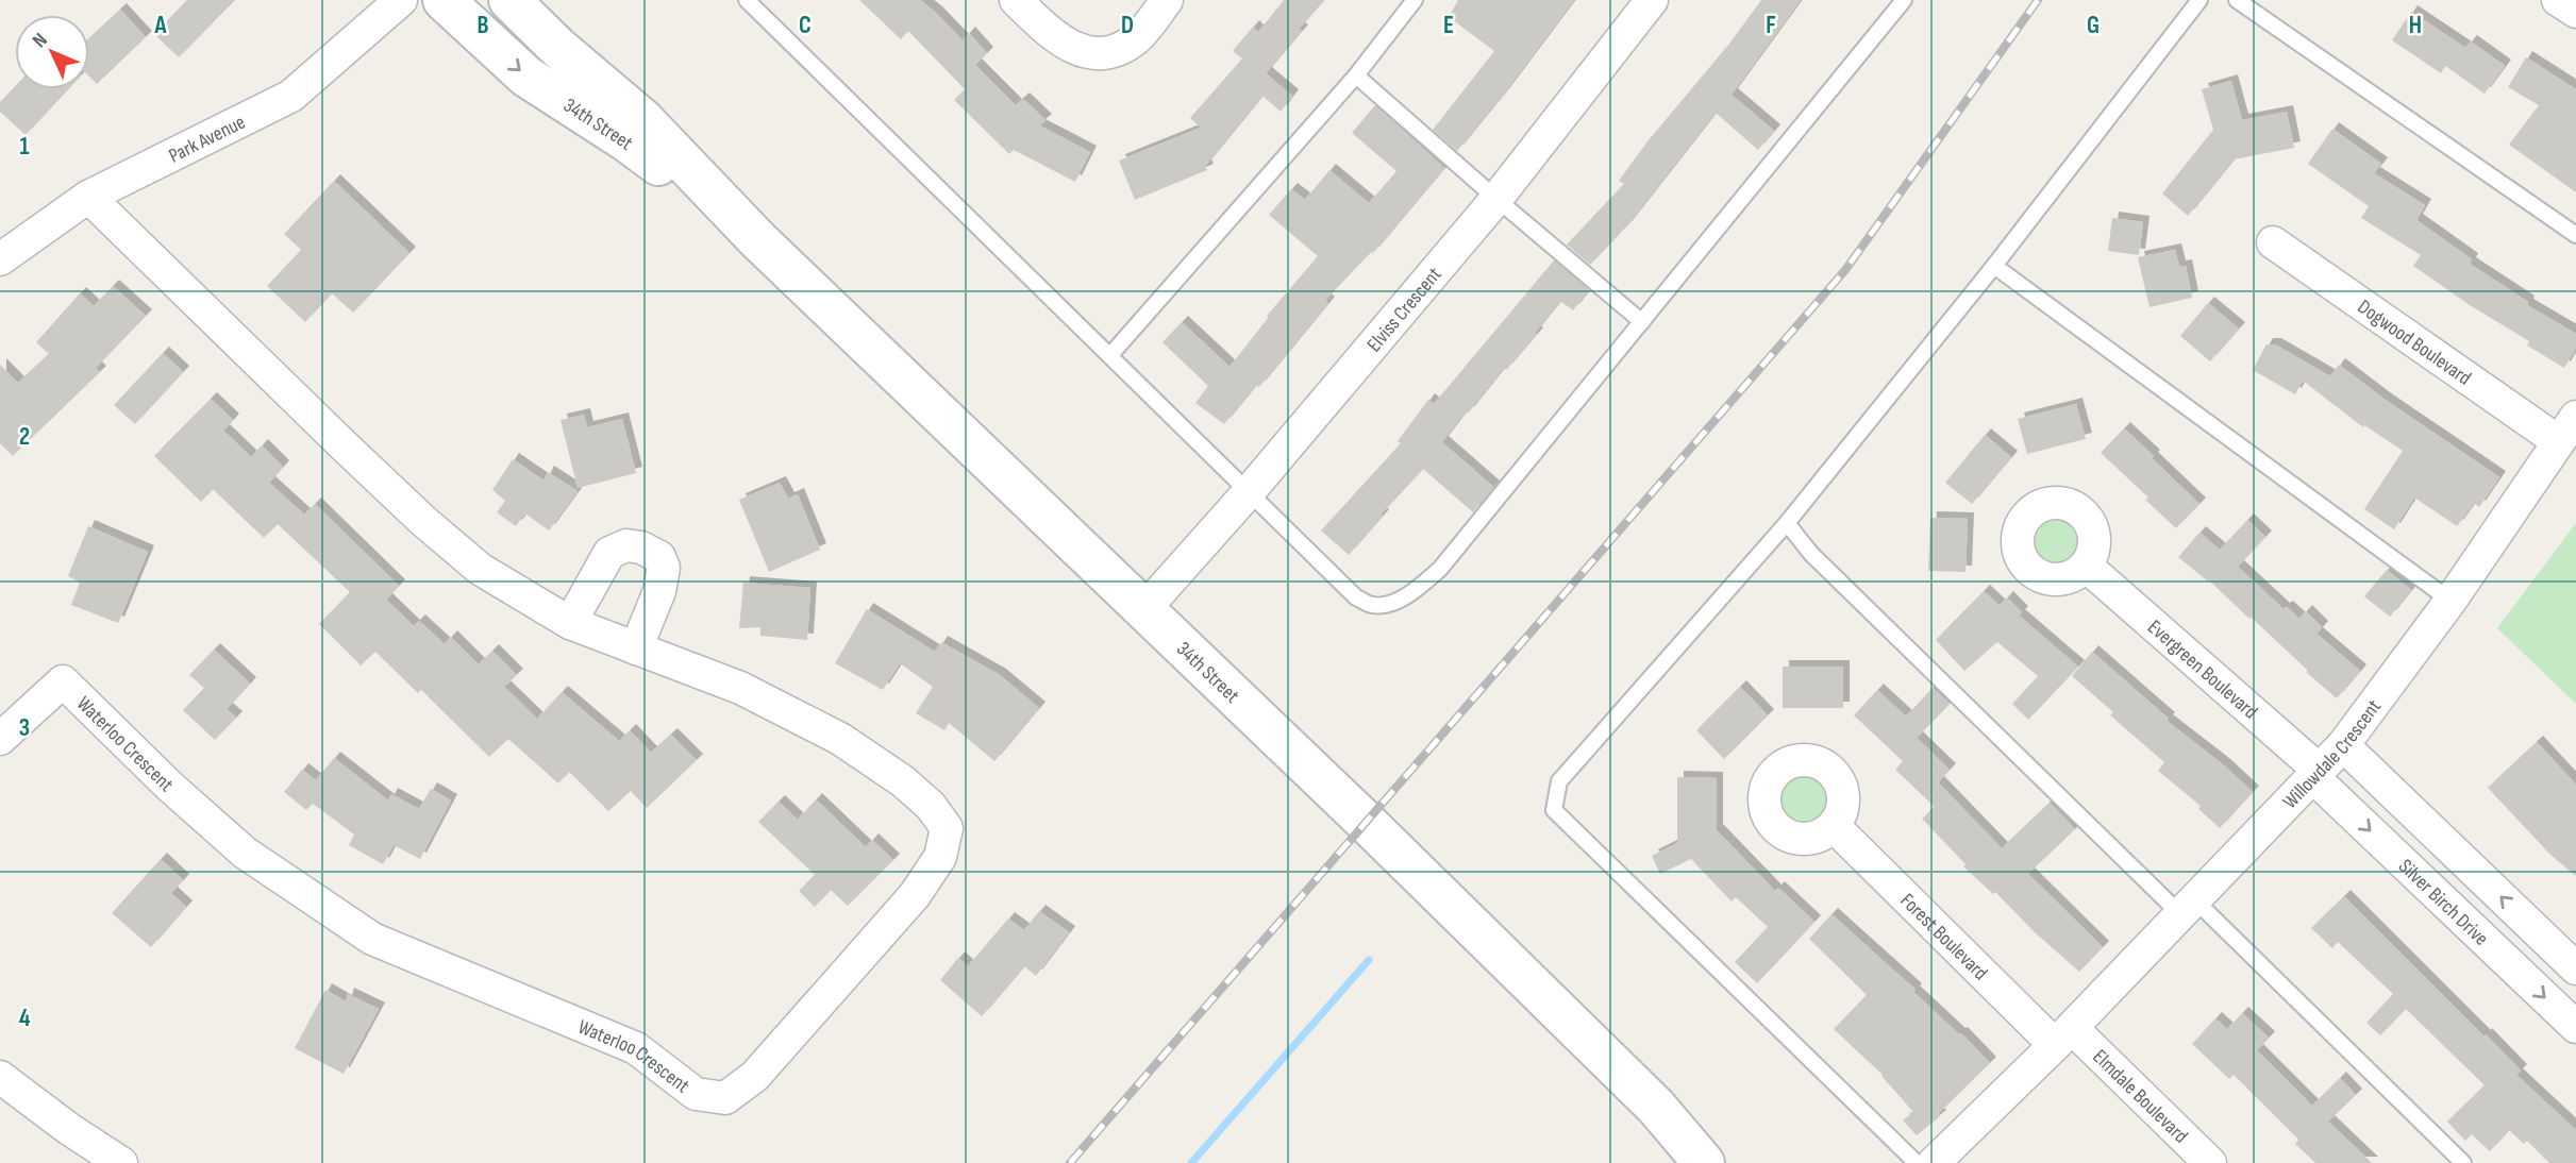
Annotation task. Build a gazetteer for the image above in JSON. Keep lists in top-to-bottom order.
{
  "streets": {
    "main road": ["34th Street"],
    "street": [
      "Park Avenue",
      "Elviss Crescent",
      "Dogwood Boulevard",
      "Evergreen Boulevard",
      "Waterloo Crescent",
      "Willowdale Crescent",
      "Silver Birch Drive",
      "Forest Boulevard",
      "Elmdale Boulevard"
    ]
  },
  "crossings": [
    ["34th Street", "Elviss Crescent"],
    ["Park Avenue", "Waterloo Crescent"],
    ["Dogwood Boulevard", "Willowdale Crescent"],
    ["Evergreen Boulevard", "Willowdale Crescent"],
    ["Evergreen Boulevard", "Silver Birch Drive"],
    ["Willowdale Crescent", "Silver Birch Drive"],
    ["Willowdale Crescent", "Forest Boulevard"],
    ["Willowdale Crescent", "Elmdale Boulevard"],
    ["Forest Boulevard", "Elmdale Boulevard"]
  ],
  "north": "top left",
  "grid": {
    "columns": [
      "A",
      "B",
      "C",
      "D",
      "E",
      "F",
      "G",
      "H"
    ],
    "rows": [
      "1",
      "2",
      "3",
      "4"
    ]
  }
}
